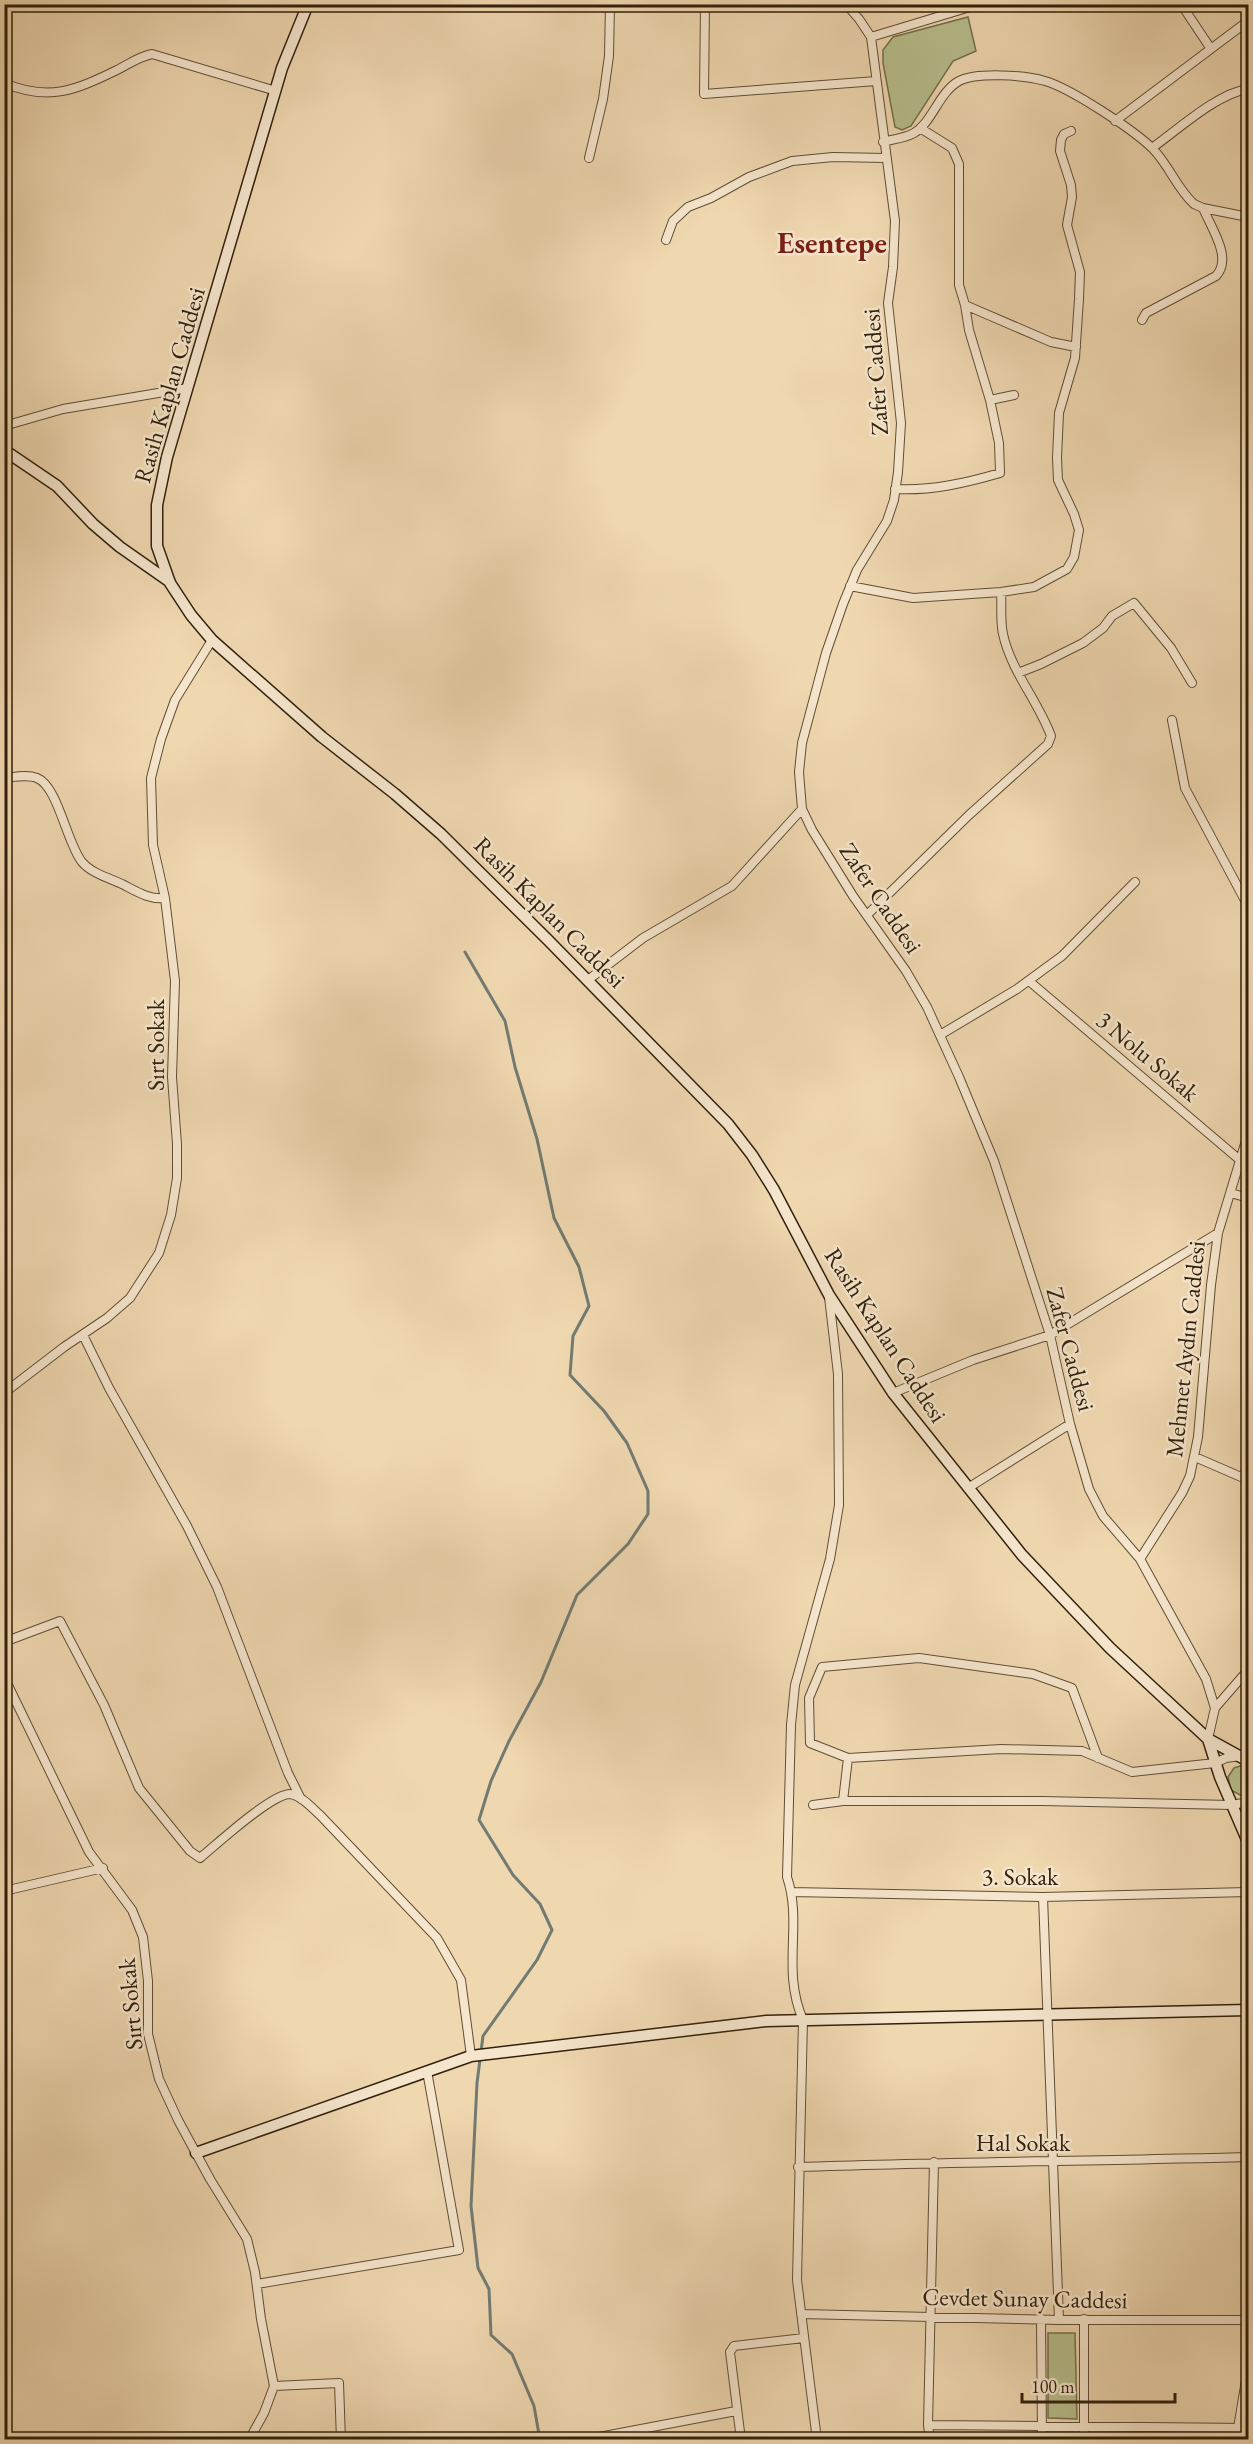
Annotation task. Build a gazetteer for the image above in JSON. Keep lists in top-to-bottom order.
{
  "streets": {
    "street": [
      "Zafer Caddesi",
      "Rasih Kaplan Caddesi",
      "Sırt Sokak",
      "3 Nolu Sokak",
      "Mehmet Aydın Caddesi",
      "3. Sokak",
      "Hal Sokak",
      "Cevdet Sunay Caddesi"
    ]
  },
  "crossings": [
    ["Zafer Caddesi", "Rasih Kaplan Caddesi"],
    ["Zafer Caddesi", "Mehmet Aydın Caddesi"],
    ["Rasih Kaplan Caddesi", "Sırt Sokak"],
    ["3 Nolu Sokak", "Mehmet Aydın Caddesi"]
  ],
  "districts": ["Esentepe"],
  "scale_bar": "100 m"
}
